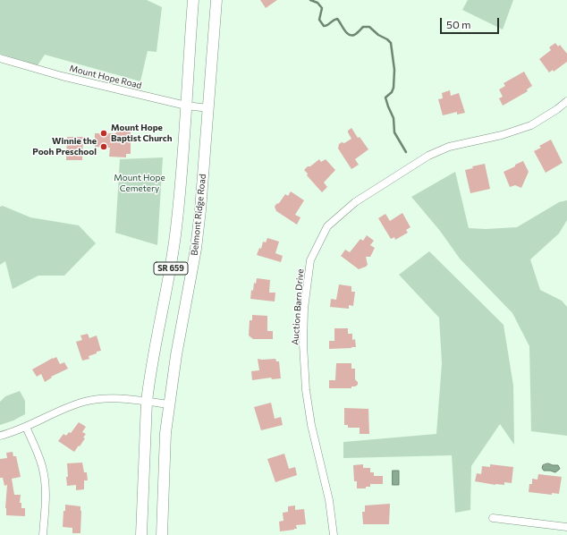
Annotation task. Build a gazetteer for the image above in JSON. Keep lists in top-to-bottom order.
{
  "streets": {
    "main road": ["Belmont Ridge Road", "SR 659"],
    "street": ["Mount Hope Road", "Auction Barn Drive"]
  },
  "crossings": [
    ["Mount Hope Road", "Belmont Ridge Road"],
    ["Mount Hope Road", "SR 659"]
  ],
  "parks": ["Mount Hope Cemetery"],
  "places": ["Mount Hope Baptist Church", "Winnie the Pooh Preschool"],
  "scale_bar": "50 m"
}
